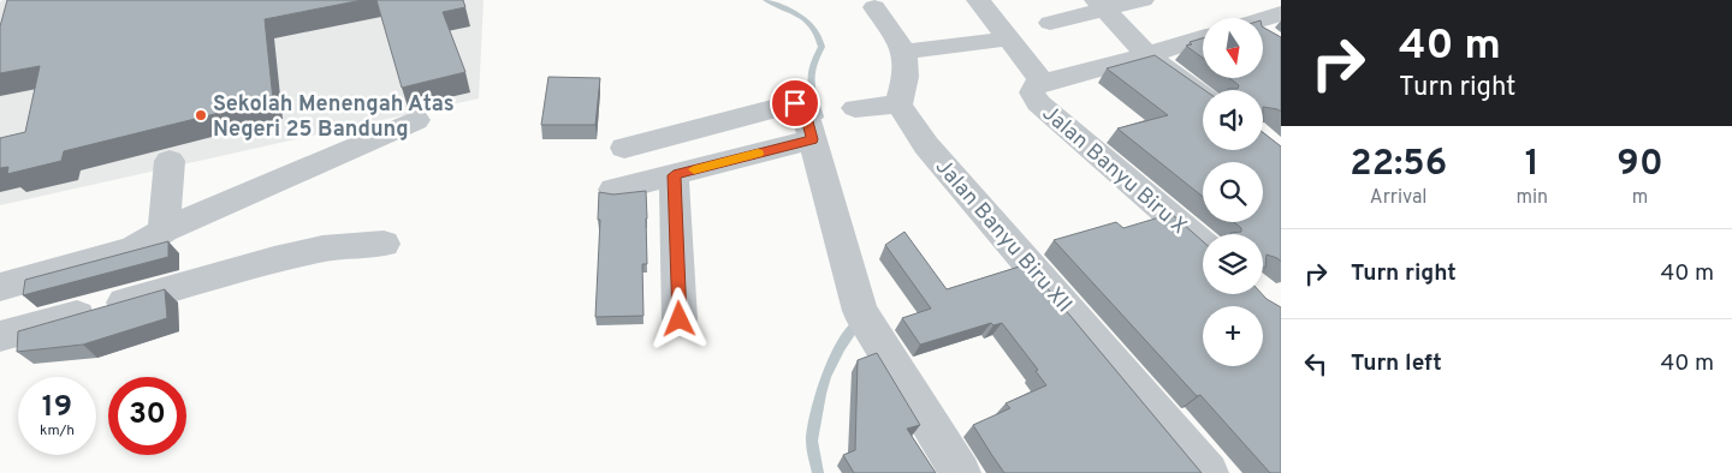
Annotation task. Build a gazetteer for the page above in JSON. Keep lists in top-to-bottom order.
{
  "streets": {
    "street": ["Jalan Banyu Biru X", "Jalan Banyu Biru XII"]
  },
  "places": ["Sekolah Menengah Atas Negeri 25 Bandung"],
  "north": "bottom",
  "page": {
    "turn": ["40 m", "Turn right"],
    "map_buttons": "+",
    "eta": [
      "22:56",
      "Arrival",
      "1",
      "min",
      "90",
      "m"
    ],
    "list": [
      {
        "name": "Turn right",
        "value": "40 m"
      },
      {
        "name": "Turn left",
        "value": "40 m"
      }
    ],
    "speed": "19 km/h",
    "limit": "30"
  }
}
